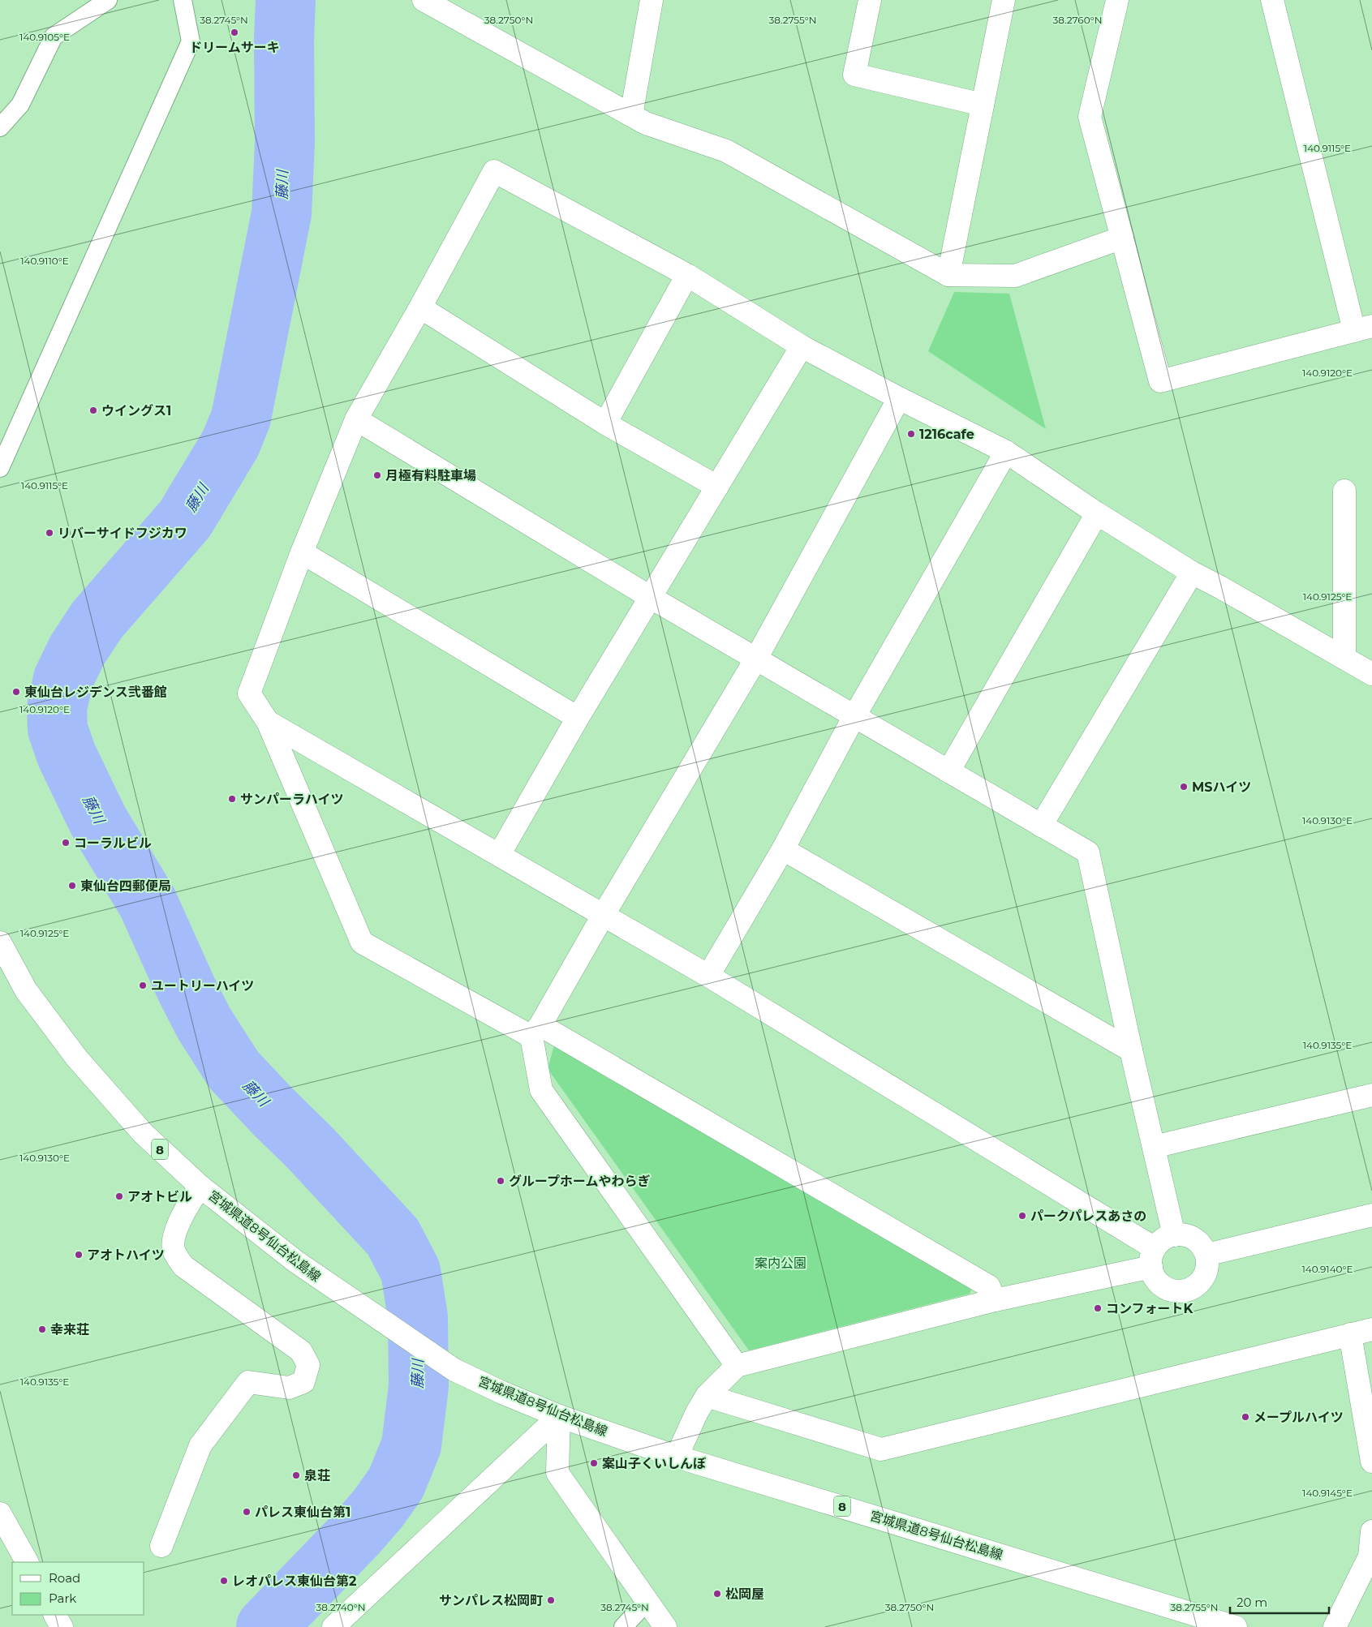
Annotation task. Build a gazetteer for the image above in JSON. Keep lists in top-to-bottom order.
{
  "streets": {
    "street": ["8", "宮城県道8号仙台松島線"]
  },
  "water": ["藤川"],
  "parks": ["案内公園"],
  "places": [
    "ドリームサーキ",
    "ウイングス1",
    "1216cafe",
    "月極有料駐車場",
    "リバーサイドフジカワ",
    "東仙台レジデンス弐番館",
    "MSハイツ",
    "サンパーラハイツ",
    "コーラルビル",
    "東仙台四郵便局",
    "ユートリーハイツ",
    "グループホームやわらぎ",
    "アオトビル",
    "パークパレスあさの",
    "アオトハイツ",
    "コンフォートK",
    "幸来荘",
    "メープルハイツ",
    "案山子くいしんぼ",
    "泉荘",
    "パレス東仙台第1",
    "レオパレス東仙台第2",
    "松岡屋",
    "サンパレス松岡町"
  ],
  "legend": ["Road", "Park"],
  "scale_bar": "20 m",
  "coordinates": [
    "38.2760°N",
    "38.2745°N",
    "38.2750°N",
    "38.2755°N",
    "140.9105°E",
    "140.9115°E",
    "140.9110°E",
    "140.9120°E",
    "140.9125°E",
    "140.9130°E",
    "140.9135°E",
    "140.9140°E",
    "140.9145°E",
    "38.2740°N"
  ]
}
